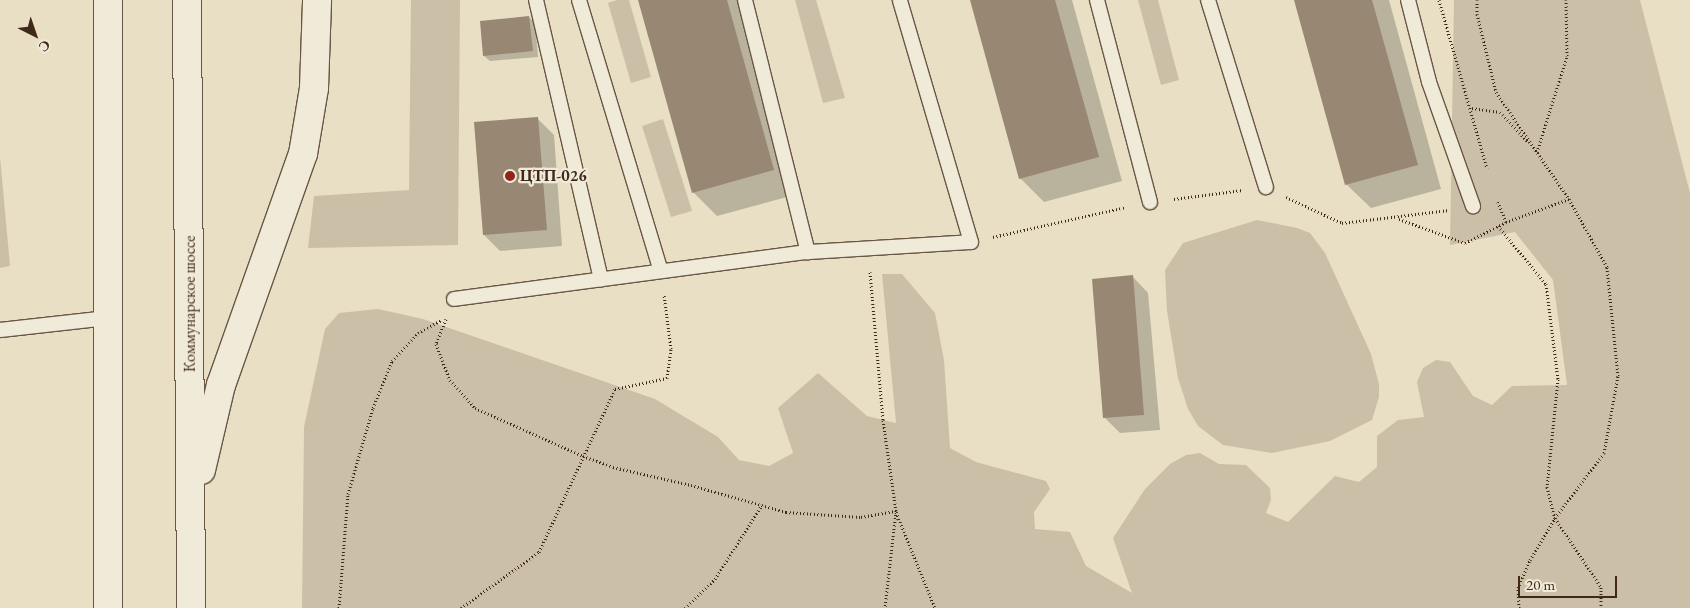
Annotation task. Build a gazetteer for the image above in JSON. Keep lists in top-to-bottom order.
{
  "streets": {
    "main road": ["Коммунарское шоссе"]
  },
  "places": ["ЦТП-026"],
  "scale_bar": "20 m",
  "north": "bottom right"
}
